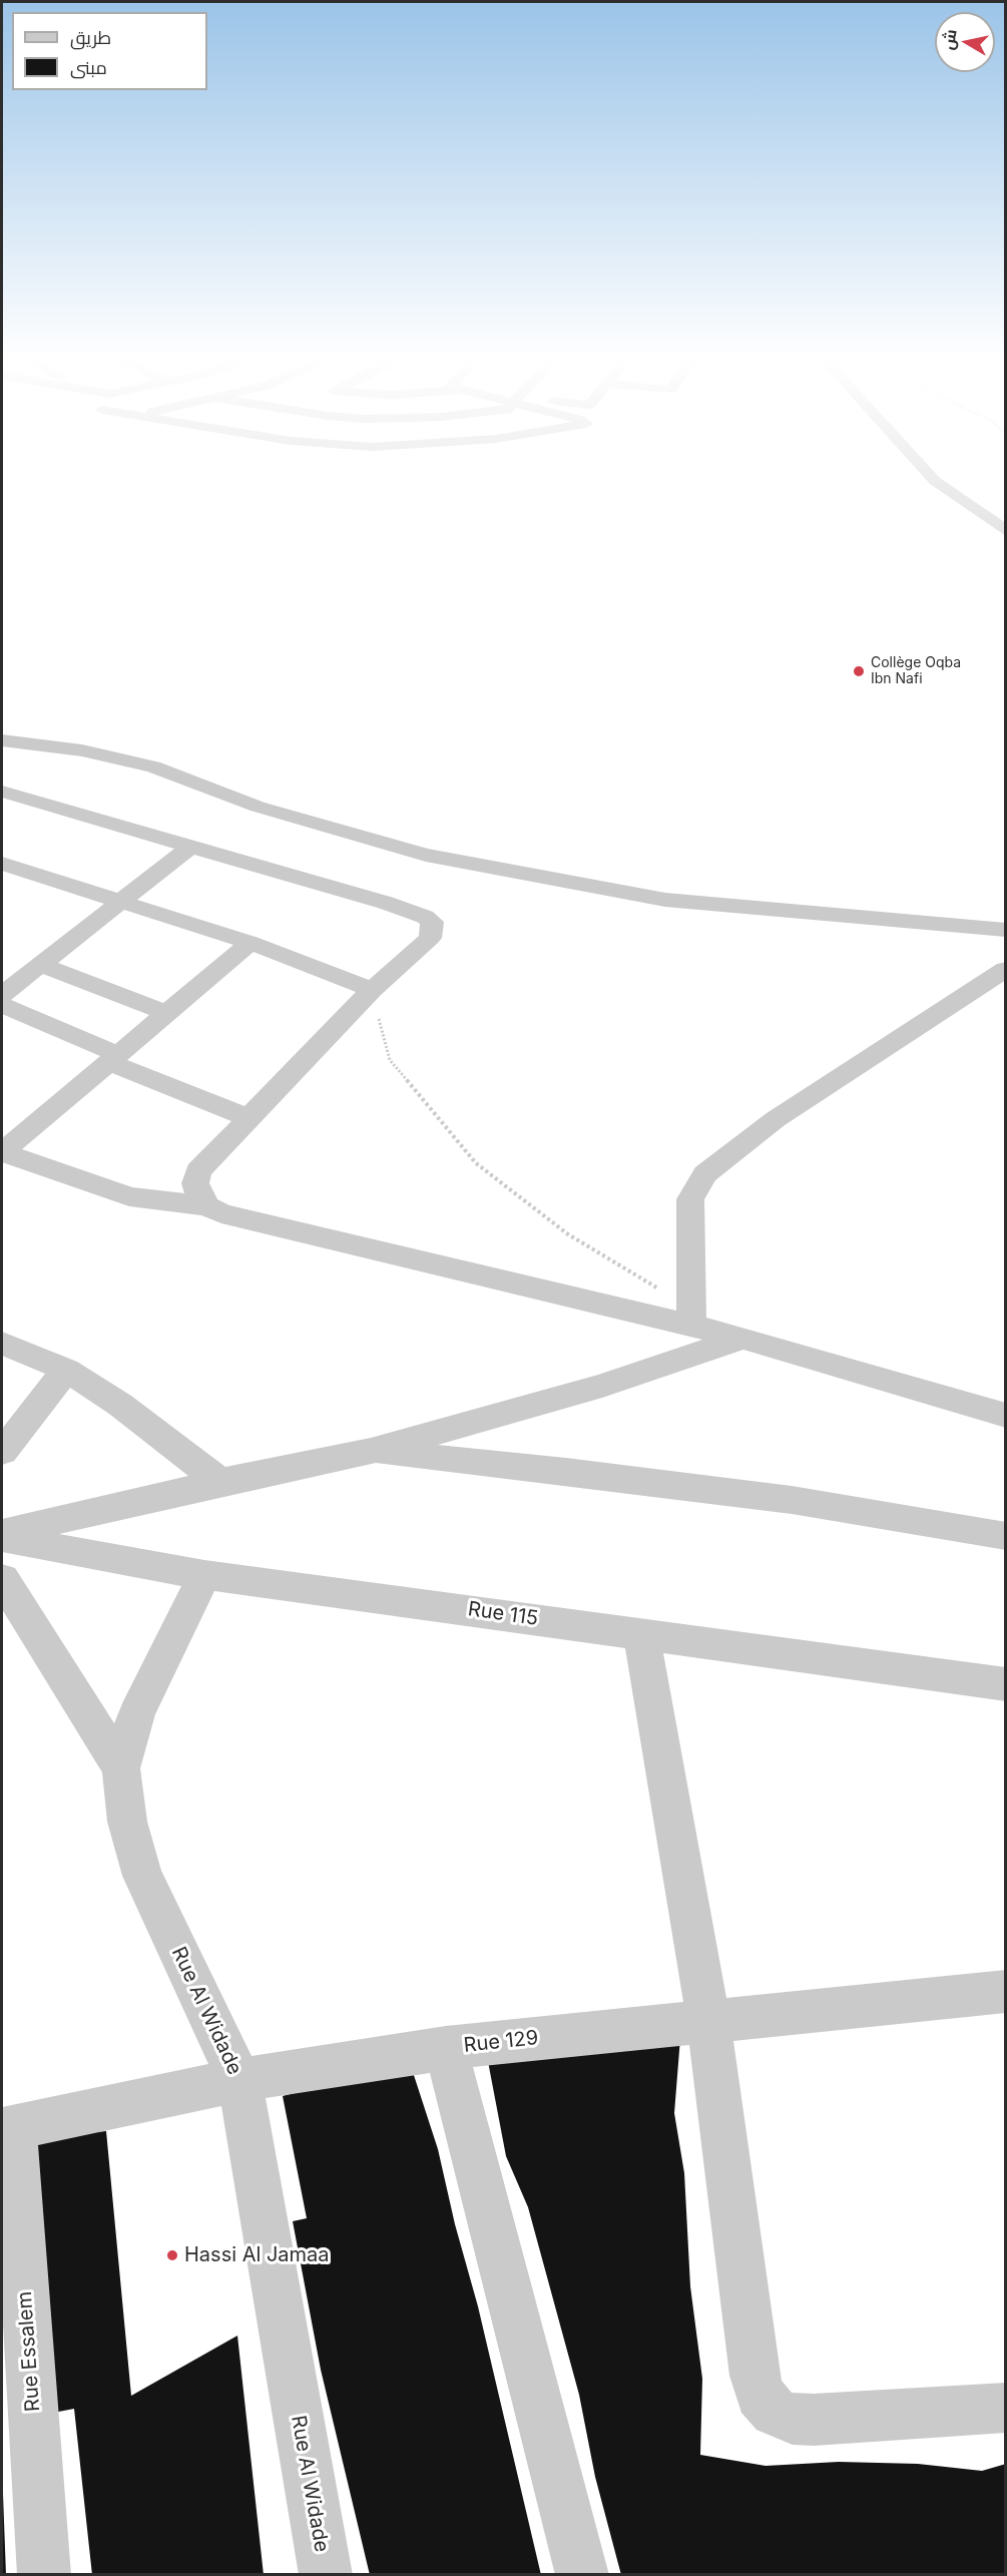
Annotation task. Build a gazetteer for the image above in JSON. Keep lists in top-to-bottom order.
{
  "streets": {
    "street": [
      "Rue 115",
      "Rue Al Widade",
      "Rue 129",
      "Rue Essalem"
    ]
  },
  "crossings": [
    ["Rue 115", "Rue Al Widade"],
    ["Rue Al Widade", "Rue 129"],
    ["Rue 129", "Rue Essalem"]
  ],
  "places": ["Collège Oqba Ibn Nafi", "Hassi Al Jamaa"],
  "legend": ["طريق", "مبنى"],
  "north": "left"
}
